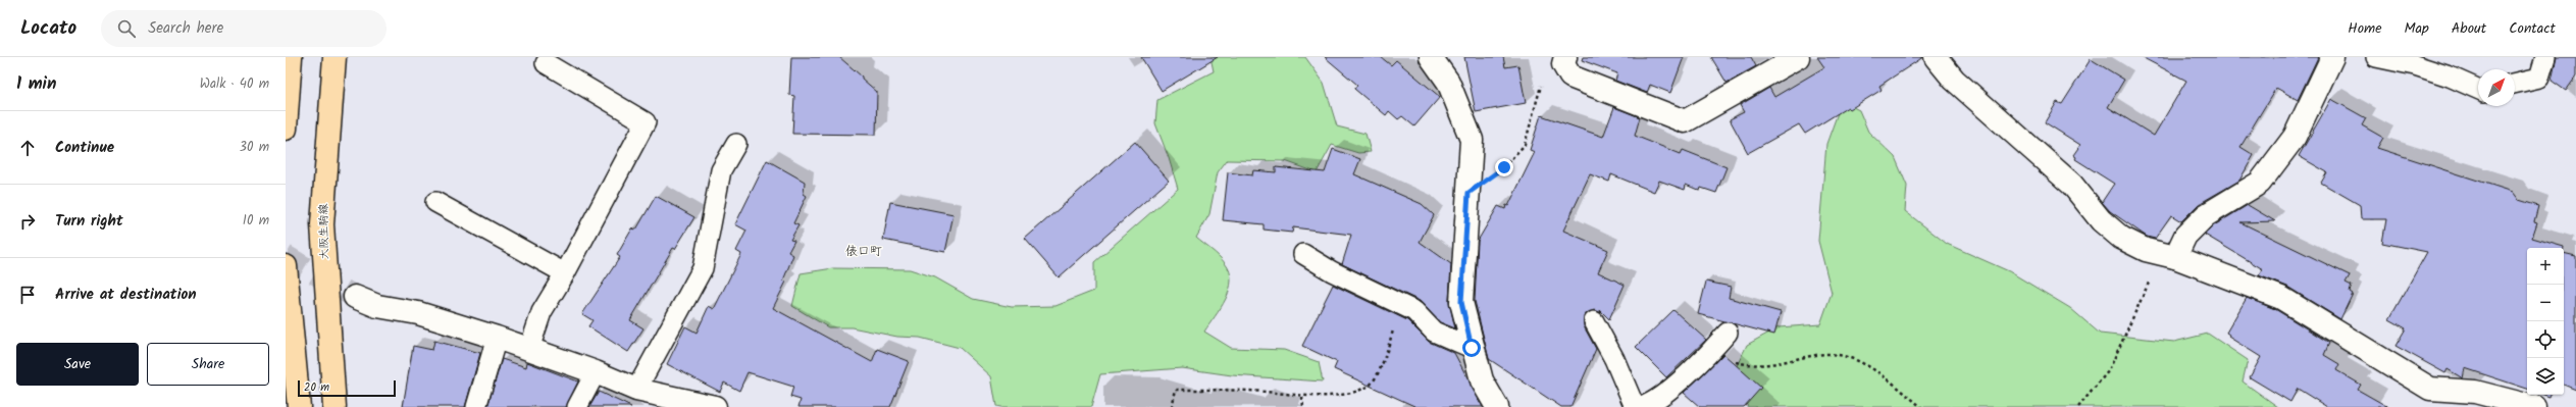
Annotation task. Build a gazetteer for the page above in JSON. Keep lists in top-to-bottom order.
{
  "streets": {
    "main road": ["大阪生駒線"]
  },
  "districts": ["俵口町"],
  "scale_bar": "20 m",
  "north": "top right",
  "page": {
    "header": "Locato",
    "search": "Search here",
    "nav": [
      "Home",
      "Map",
      "About",
      "Contact"
    ],
    "heading": ["1 min", "Walk · 40 m"],
    "list": [
      ["Continue", "30 m"],
      ["Turn right", "10 m"],
      "Arrive at destination"
    ],
    "map_buttons": ["+", "−"],
    "buttons": ["Save", "Share"],
    "scale": "20 m"
  }
}
